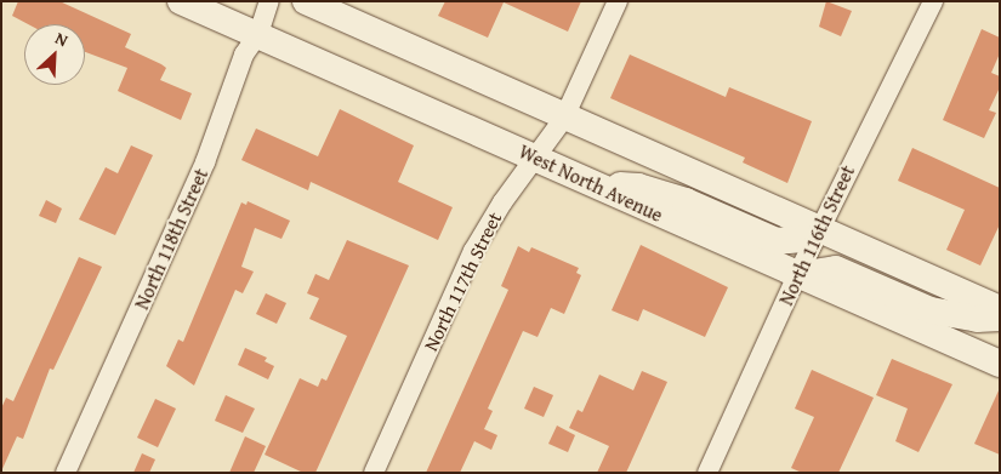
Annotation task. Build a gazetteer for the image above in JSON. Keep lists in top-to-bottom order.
{
  "streets": {
    "main road": ["West North Avenue"],
    "street": ["North 116th Street", "North 118th Street", "North 117th Street"]
  },
  "crossings": [
    ["West North Avenue", "North 116th Street"],
    ["West North Avenue", "North 118th Street"],
    ["West North Avenue", "North 117th Street"]
  ],
  "north": "top right"
}
